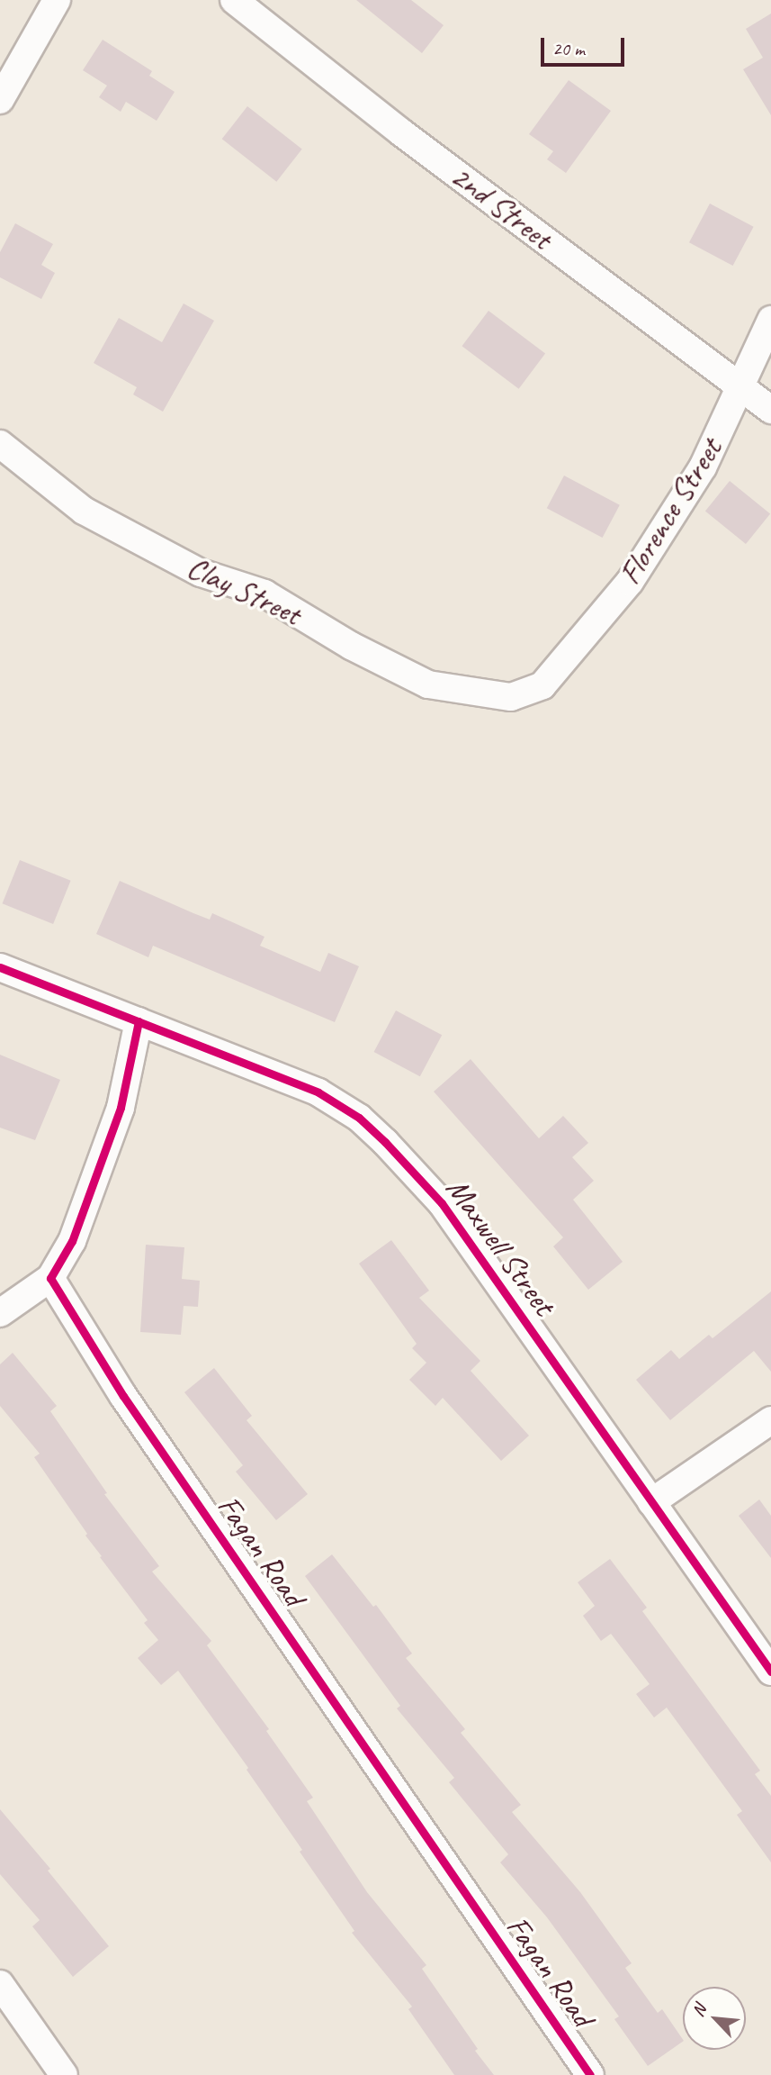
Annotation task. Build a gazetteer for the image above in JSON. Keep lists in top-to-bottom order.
{
  "streets": {
    "street": [
      "2nd Street",
      "Florence Street",
      "Clay Street",
      "Maxwell Street",
      "Fagan Road"
    ]
  },
  "crossings": [
    ["2nd Street", "Florence Street"],
    ["Florence Street", "Clay Street"]
  ],
  "scale_bar": "20 m",
  "north": "top left"
}
